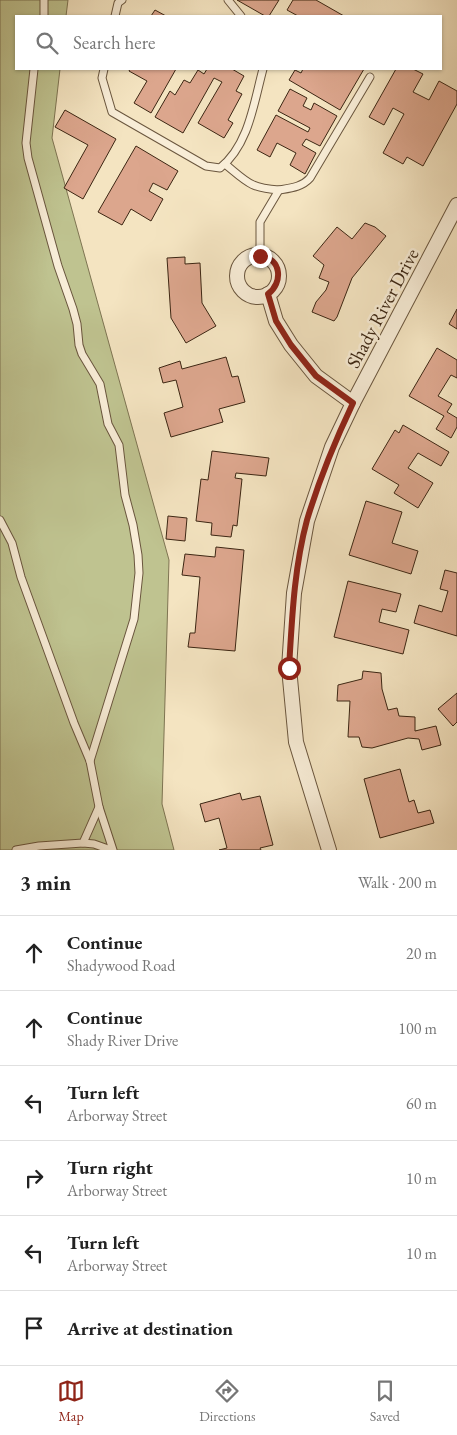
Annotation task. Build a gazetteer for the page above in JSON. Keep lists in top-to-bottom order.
{
  "streets": {
    "street": ["Shady River Drive"]
  },
  "page": {
    "search": "Search here",
    "heading": ["3 min", "Walk · 200 m"],
    "list": [
      ["Continue", "Shadywood Road", "20 m"],
      ["Continue", "Shady River Drive", "100 m"],
      ["Turn left", "Arborway Street", "60 m"],
      ["Turn right", "Arborway Street", "10 m"],
      ["Turn left", "Arborway Street", "10 m"],
      "Arrive at destination"
    ],
    "nav": ["Map", "Directions", "Saved"]
  }
}
